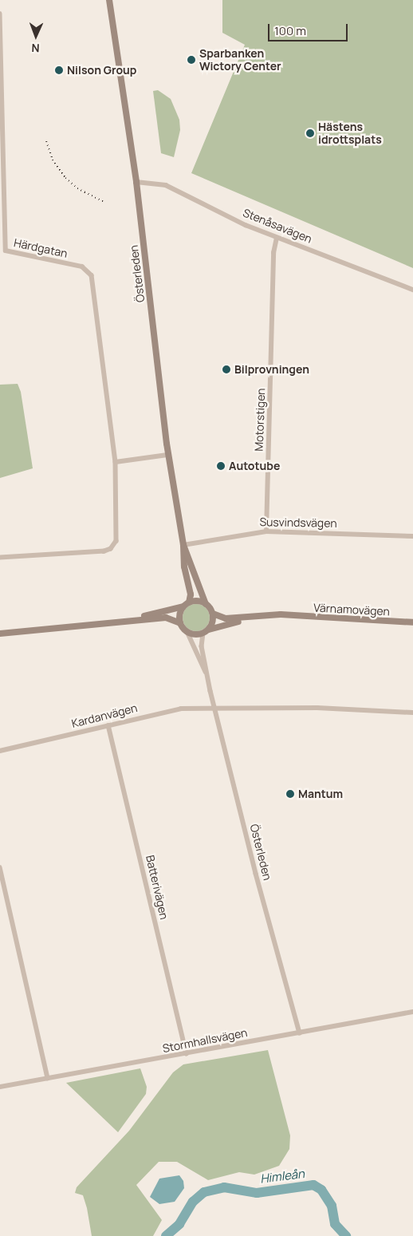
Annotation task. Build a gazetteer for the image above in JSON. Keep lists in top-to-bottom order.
{
  "streets": {
    "main road": ["Österleden", "Värnamovägen"],
    "street": [
      "Stenåsavägen",
      "Härdgatan",
      "Motorstigen",
      "Susvindsvägen",
      "Kardanvägen",
      "Batterivägen",
      "Stormhallsvägen"
    ]
  },
  "crossings": [
    ["Stenåsavägen", "Österleden"],
    ["Stenåsavägen", "Motorstigen"],
    ["Österleden", "Susvindsvägen"],
    ["Österleden", "Värnamovägen"],
    ["Österleden", "Kardanvägen"],
    ["Österleden", "Stormhallsvägen"],
    ["Motorstigen", "Susvindsvägen"],
    ["Kardanvägen", "Batterivägen"],
    ["Batterivägen", "Stormhallsvägen"]
  ],
  "water": ["Himleån"],
  "places": [
    "Sparbanken Wictory Center",
    "Nilson Group",
    "Hästens idrottsplats",
    "Bilprovningen",
    "Autotube",
    "Mantum"
  ],
  "scale_bar": "100 m",
  "north": "bottom"
}
